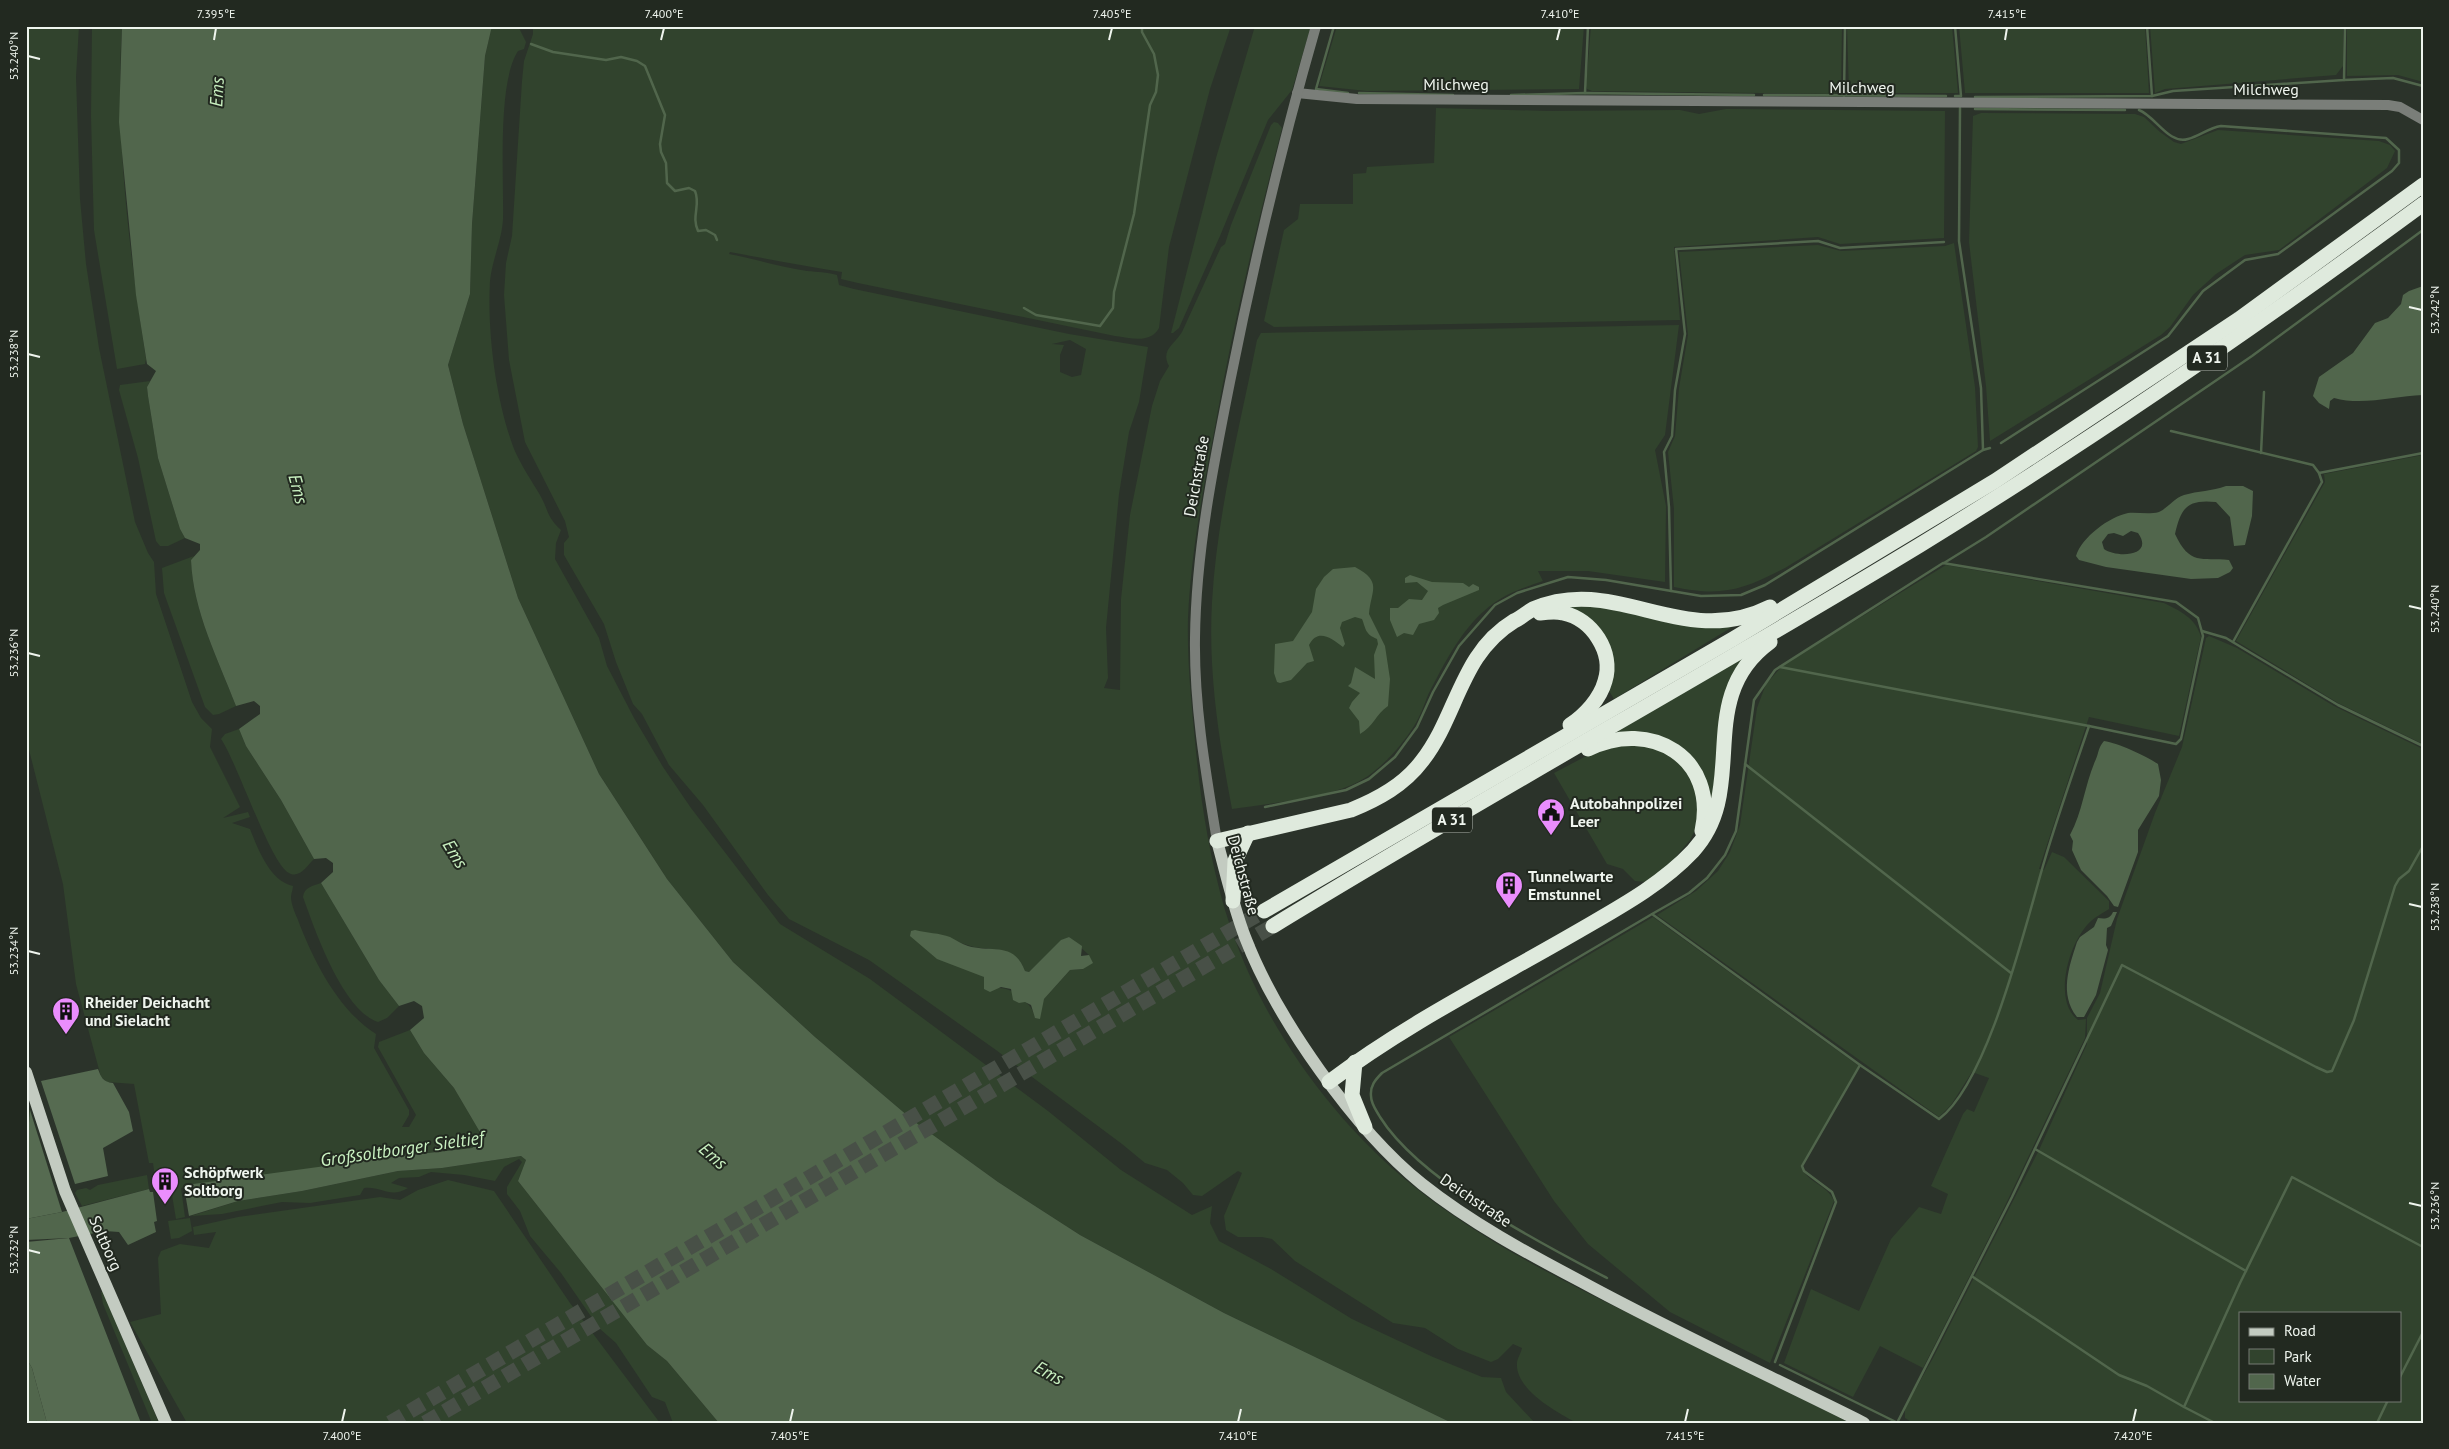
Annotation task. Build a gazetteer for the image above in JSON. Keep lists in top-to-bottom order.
{
  "streets": {
    "highway": ["A 31"],
    "main road": ["Deichstraße", "Soltborg"],
    "street": ["Milchweg"]
  },
  "crossings": [
    ["Milchweg", "Deichstraße"]
  ],
  "water": ["Ems", "Großsoltborger Sieltief"],
  "places": {
    "public building": ["Autobahnpolizei Leer"],
    "building": ["Tunnelwarte Emstunnel", "Rheider Deichacht und Sielacht", "Schöpfwerk Soltborg"]
  },
  "legend": ["Road", "Park", "Water"],
  "coordinates": [
    "7.395°E",
    "7.400°E",
    "7.405°E",
    "7.410°E",
    "7.415°E",
    "53.240°N",
    "53.242°N",
    "53.238°N",
    "53.236°N",
    "53.234°N",
    "53.232°N",
    "7.420°E"
  ]
}
